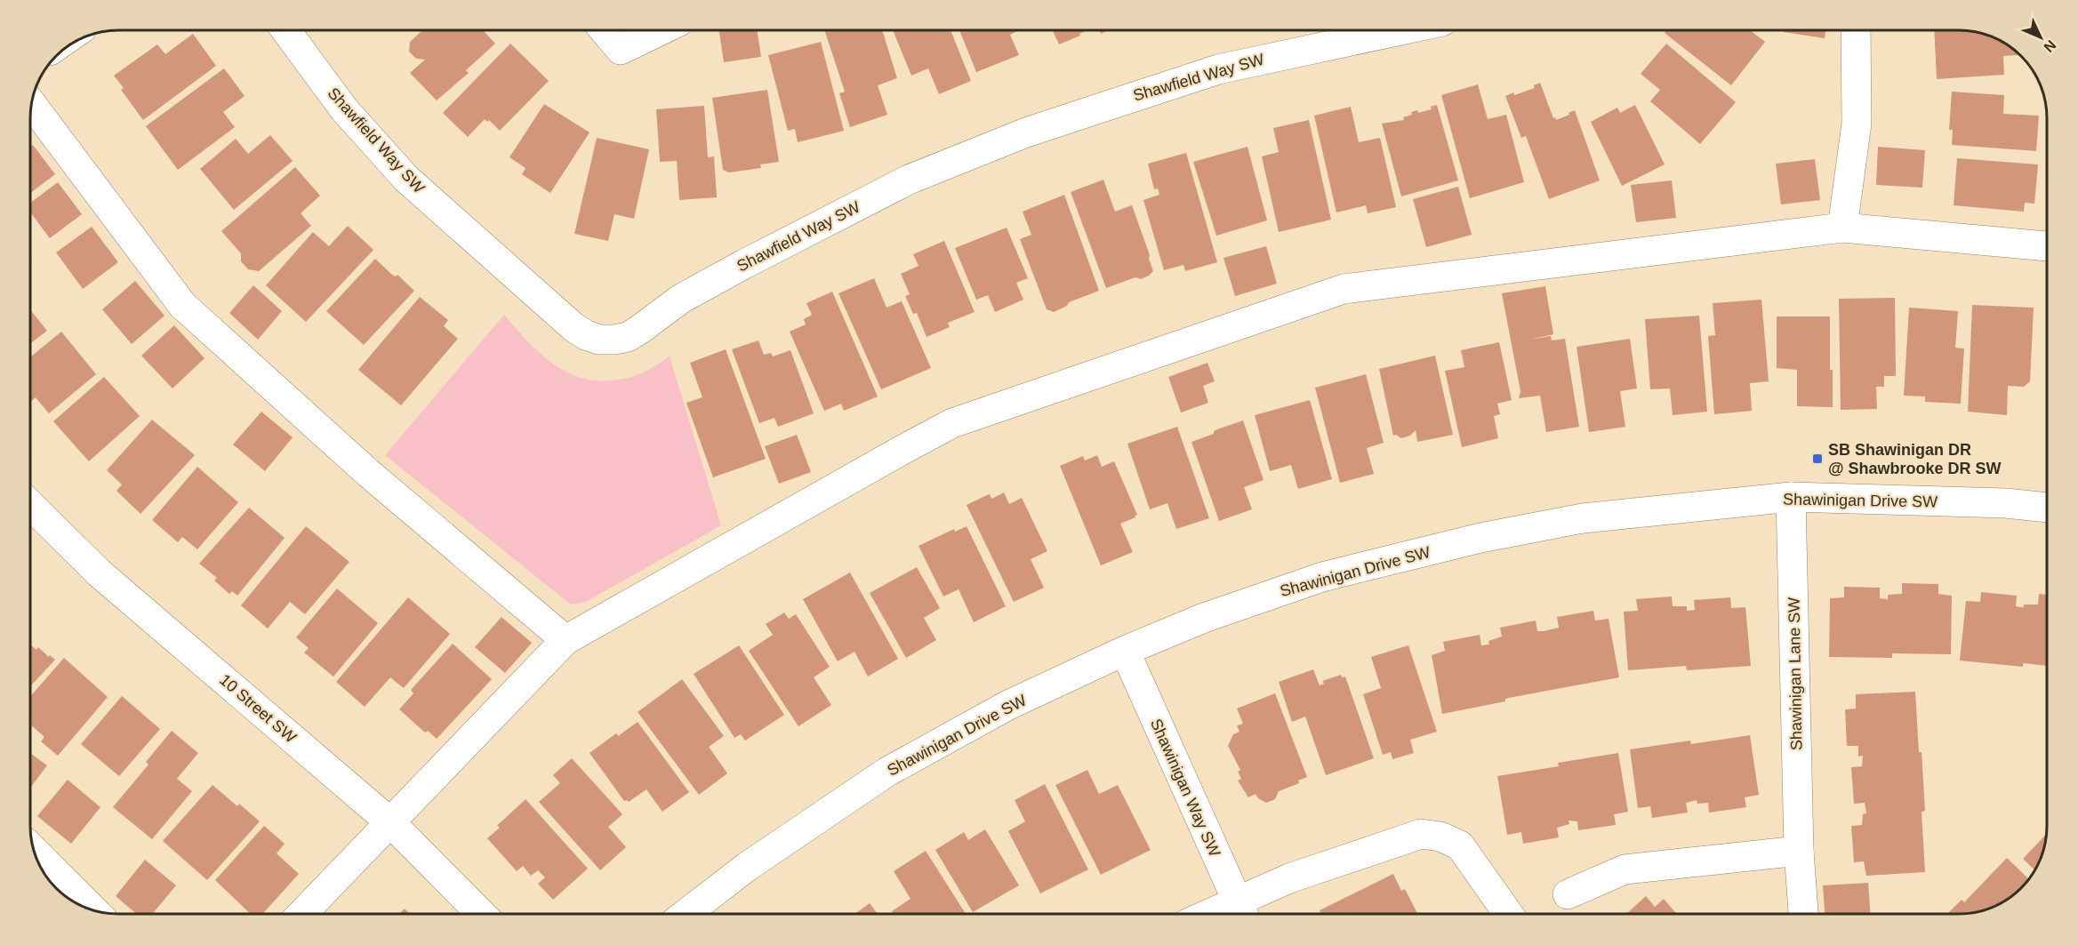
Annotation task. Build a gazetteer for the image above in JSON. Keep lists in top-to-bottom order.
{
  "streets": {
    "street": [
      "Shawfield Way SW",
      "Shawinigan Drive SW",
      "Shawinigan Lane SW",
      "10 Street SW",
      "Shawinigan Way SW"
    ]
  },
  "crossings": [
    ["Shawinigan Drive SW", "Shawinigan Lane SW"],
    ["Shawinigan Drive SW", "Shawinigan Way SW"]
  ],
  "places": {
    "transit": ["SB Shawinigan DR @ Shawbrooke DR SW"]
  },
  "north": "bottom right"
}
